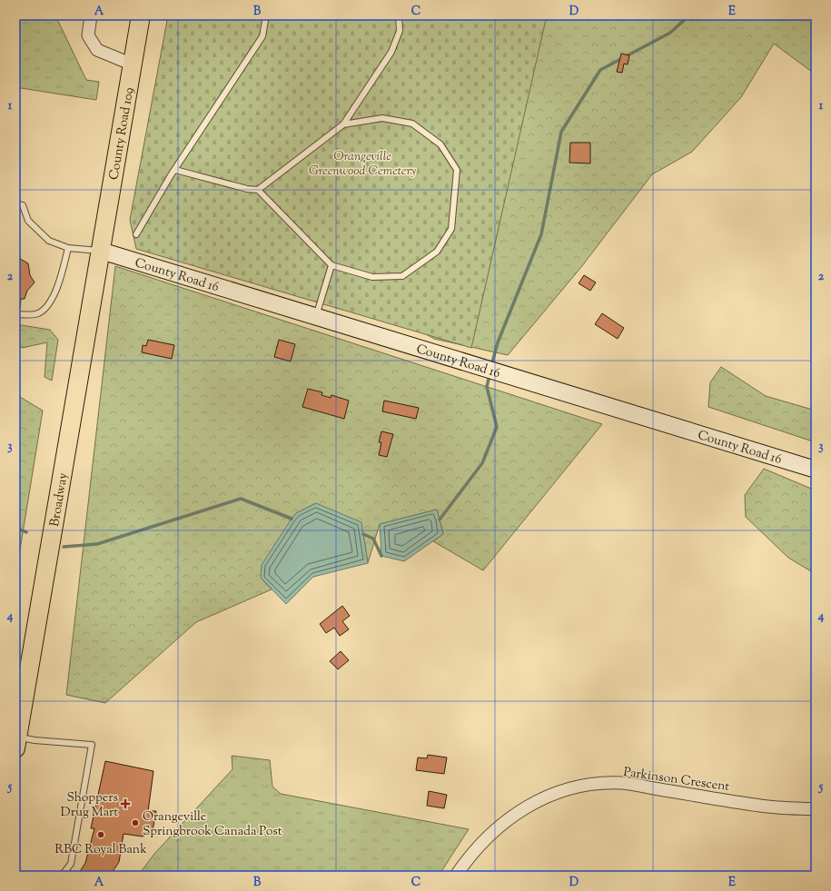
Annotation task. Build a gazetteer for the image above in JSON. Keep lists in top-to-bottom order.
{
  "streets": {
    "main road": ["County Road 109", "County Road 16", "Broadway"],
    "street": ["Parkinson Crescent"]
  },
  "crossings": [
    ["County Road 109", "County Road 16"],
    ["County Road 109", "Broadway"],
    ["County Road 16", "Broadway"]
  ],
  "parks": ["Orangeville Greenwood Cemetery"],
  "places": {
    "health": ["Shoppers Drug Mart"],
    "other": ["Orangeville Springbrook Canada Post", "RBC Royal Bank"]
  },
  "grid": {
    "columns": [
      "A",
      "B",
      "C",
      "D",
      "E"
    ],
    "rows": [
      "1",
      "2",
      "3",
      "4",
      "5"
    ]
  }
}
